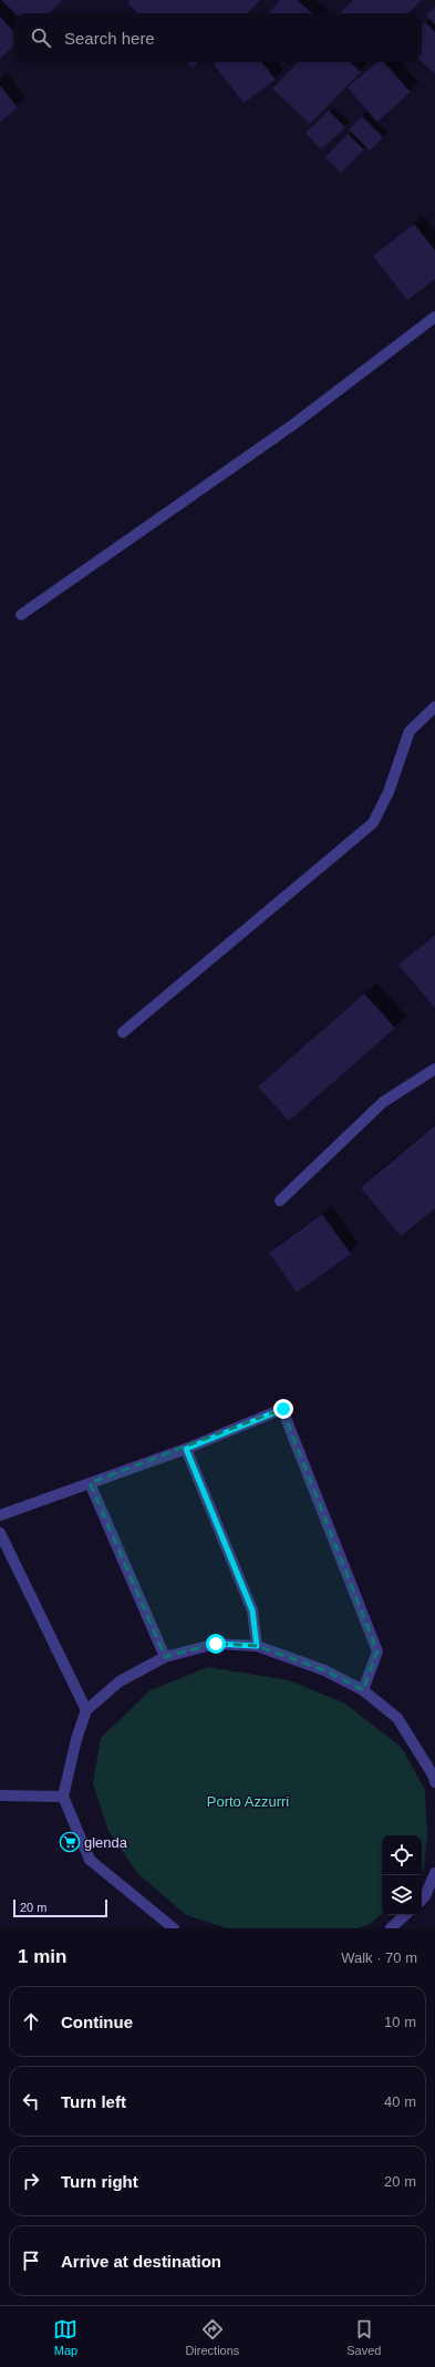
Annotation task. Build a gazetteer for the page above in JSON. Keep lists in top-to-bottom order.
{
  "parks": ["Porto Azzurri"],
  "places": {
    "supermarket": ["glenda"]
  },
  "scale_bar": "20 m",
  "page": {
    "search": "Search here",
    "scale": "20 m",
    "heading": ["1 min", "Walk · 70 m"],
    "list": [
      ["Continue", "10 m"],
      ["Turn left", "40 m"],
      ["Turn right", "20 m"],
      "Arrive at destination"
    ],
    "nav": ["Map", "Directions", "Saved"]
  }
}
